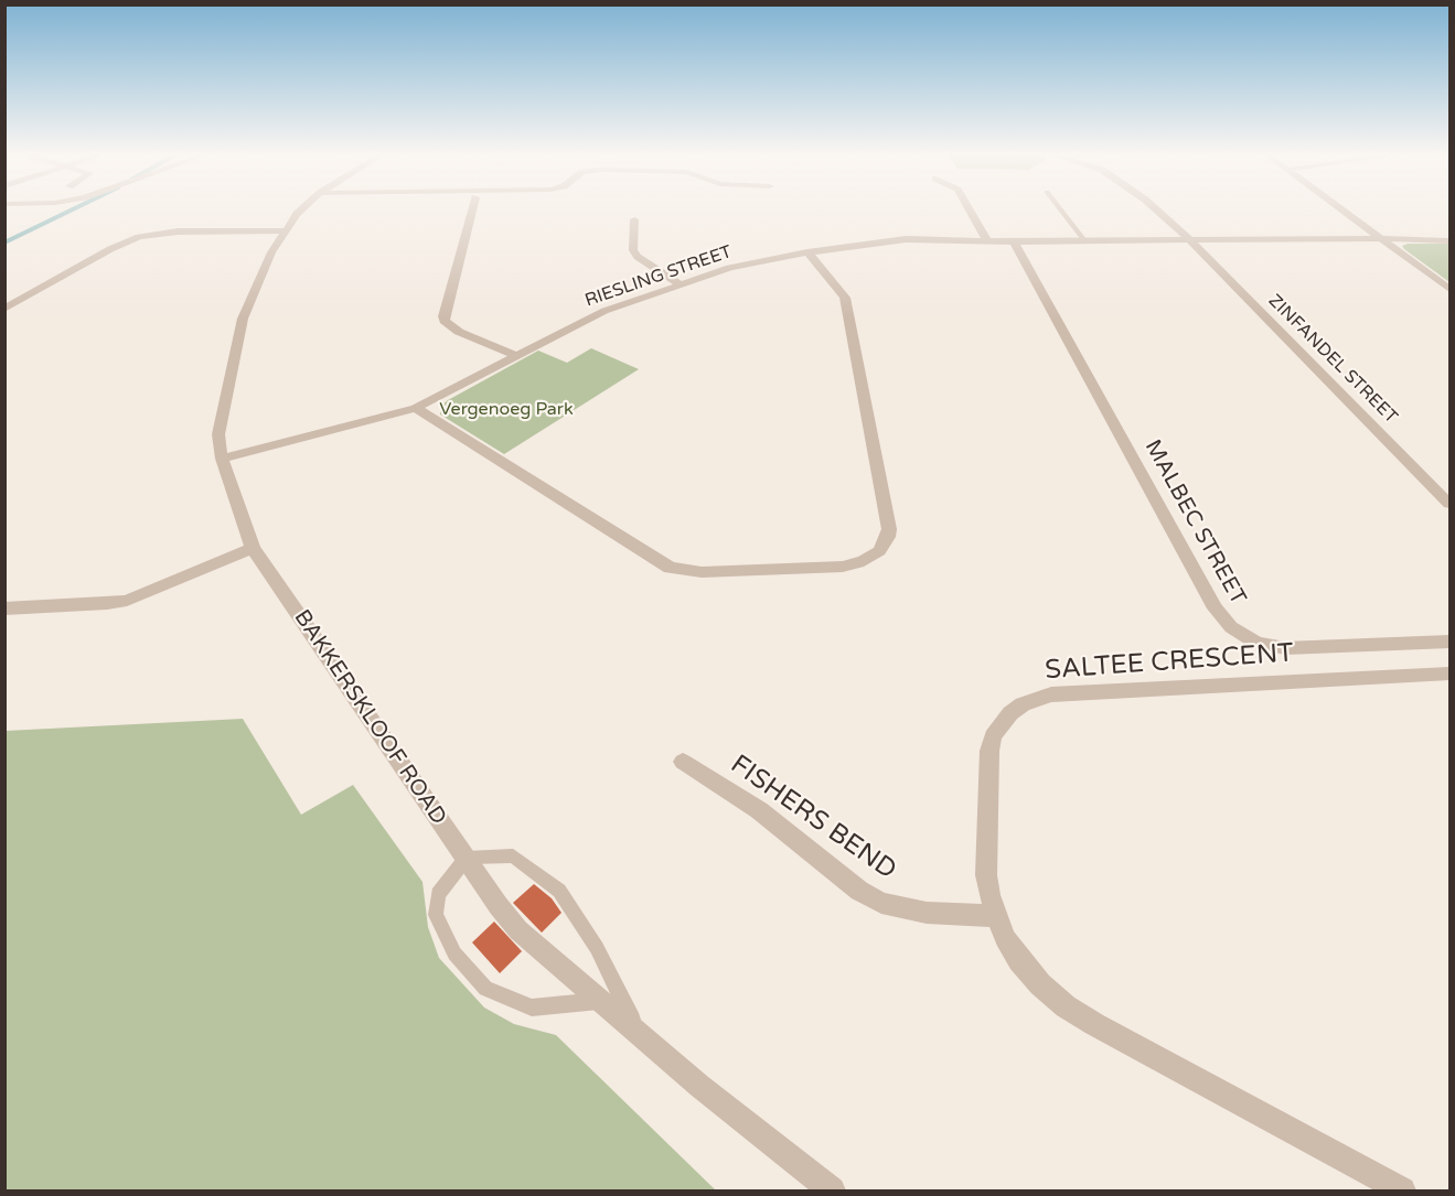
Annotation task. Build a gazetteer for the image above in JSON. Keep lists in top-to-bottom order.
{
  "streets": {
    "street": [
      "RIESLING STREET",
      "ZINFANDEL STREET",
      "MALBEC STREET",
      "SALTEE CRESCENT",
      "BAKKERSKLOOF ROAD",
      "FISHERS BEND"
    ]
  },
  "crossings": [
    ["RIESLING STREET", "ZINFANDEL STREET"],
    ["RIESLING STREET", "MALBEC STREET"],
    ["RIESLING STREET", "BAKKERSKLOOF ROAD"],
    ["SALTEE CRESCENT", "FISHERS BEND"]
  ],
  "parks": ["Vergenoeg Park"]
}
